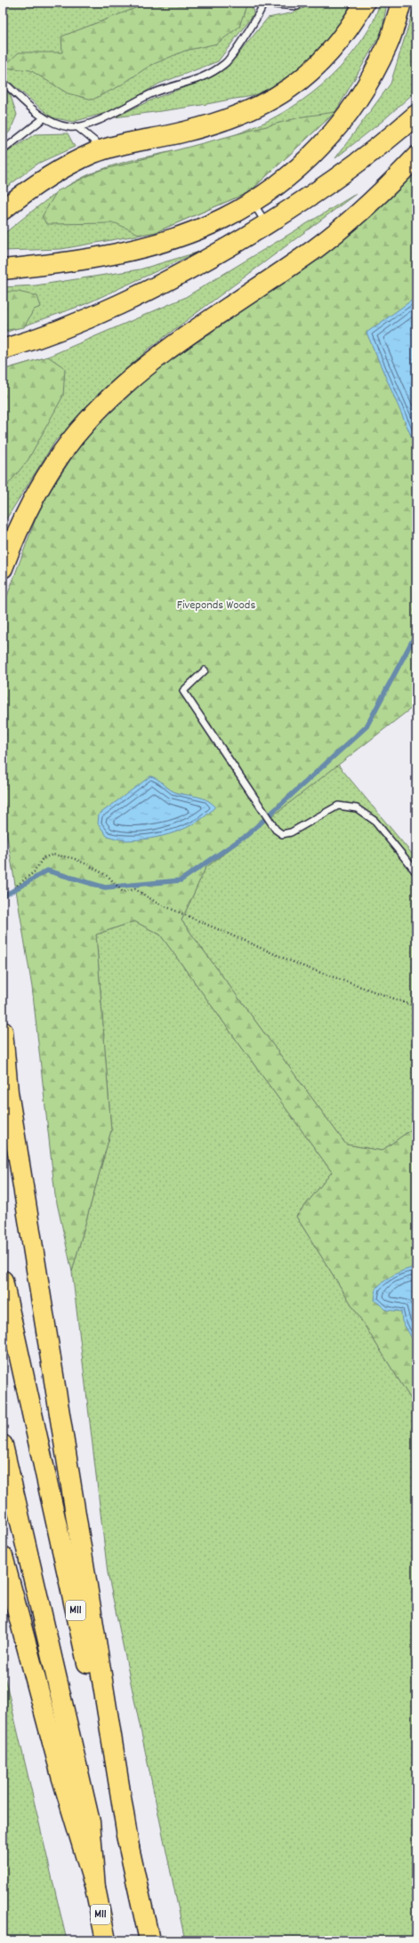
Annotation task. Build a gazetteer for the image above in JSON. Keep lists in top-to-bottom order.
{
  "streets": {
    "highway": ["M11"]
  },
  "parks": ["Fiveponds Woods"]
}
